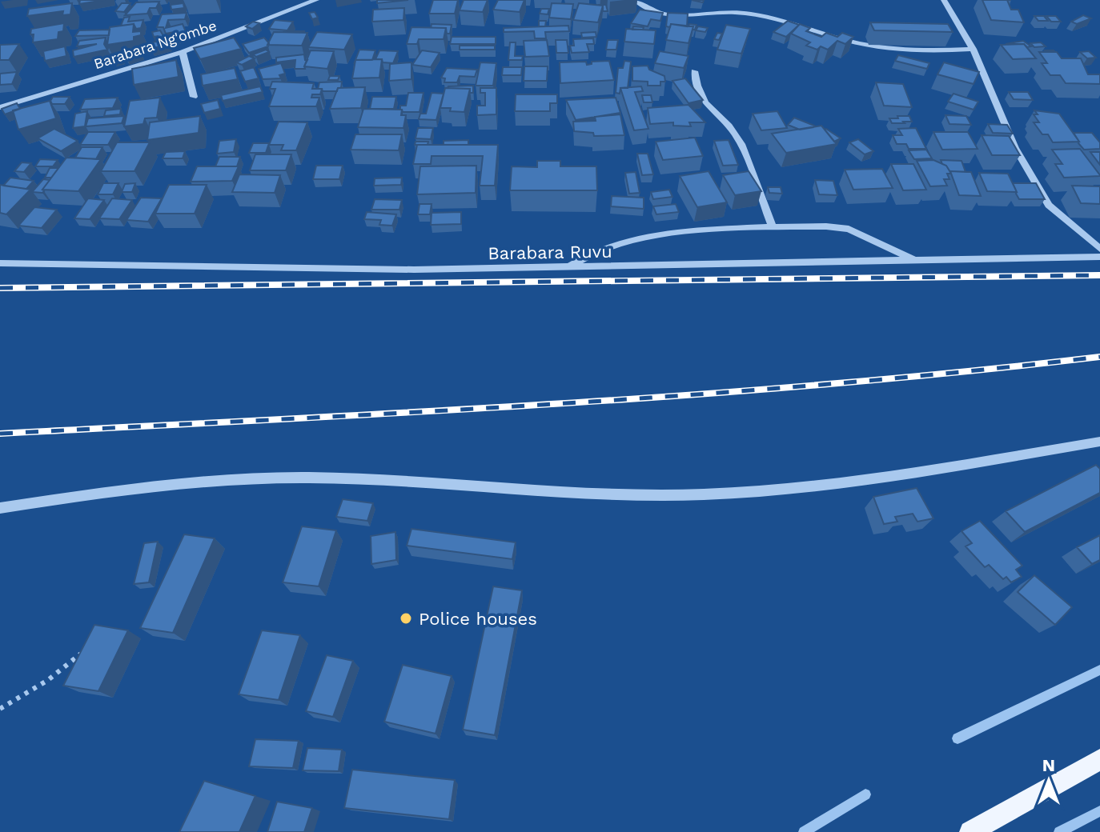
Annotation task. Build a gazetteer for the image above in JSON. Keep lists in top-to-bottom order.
{
  "streets": {
    "street": ["Barabara Ng'ombe", "Barabara Ruvu"]
  },
  "places": ["Police houses"],
  "north": "top"
}
